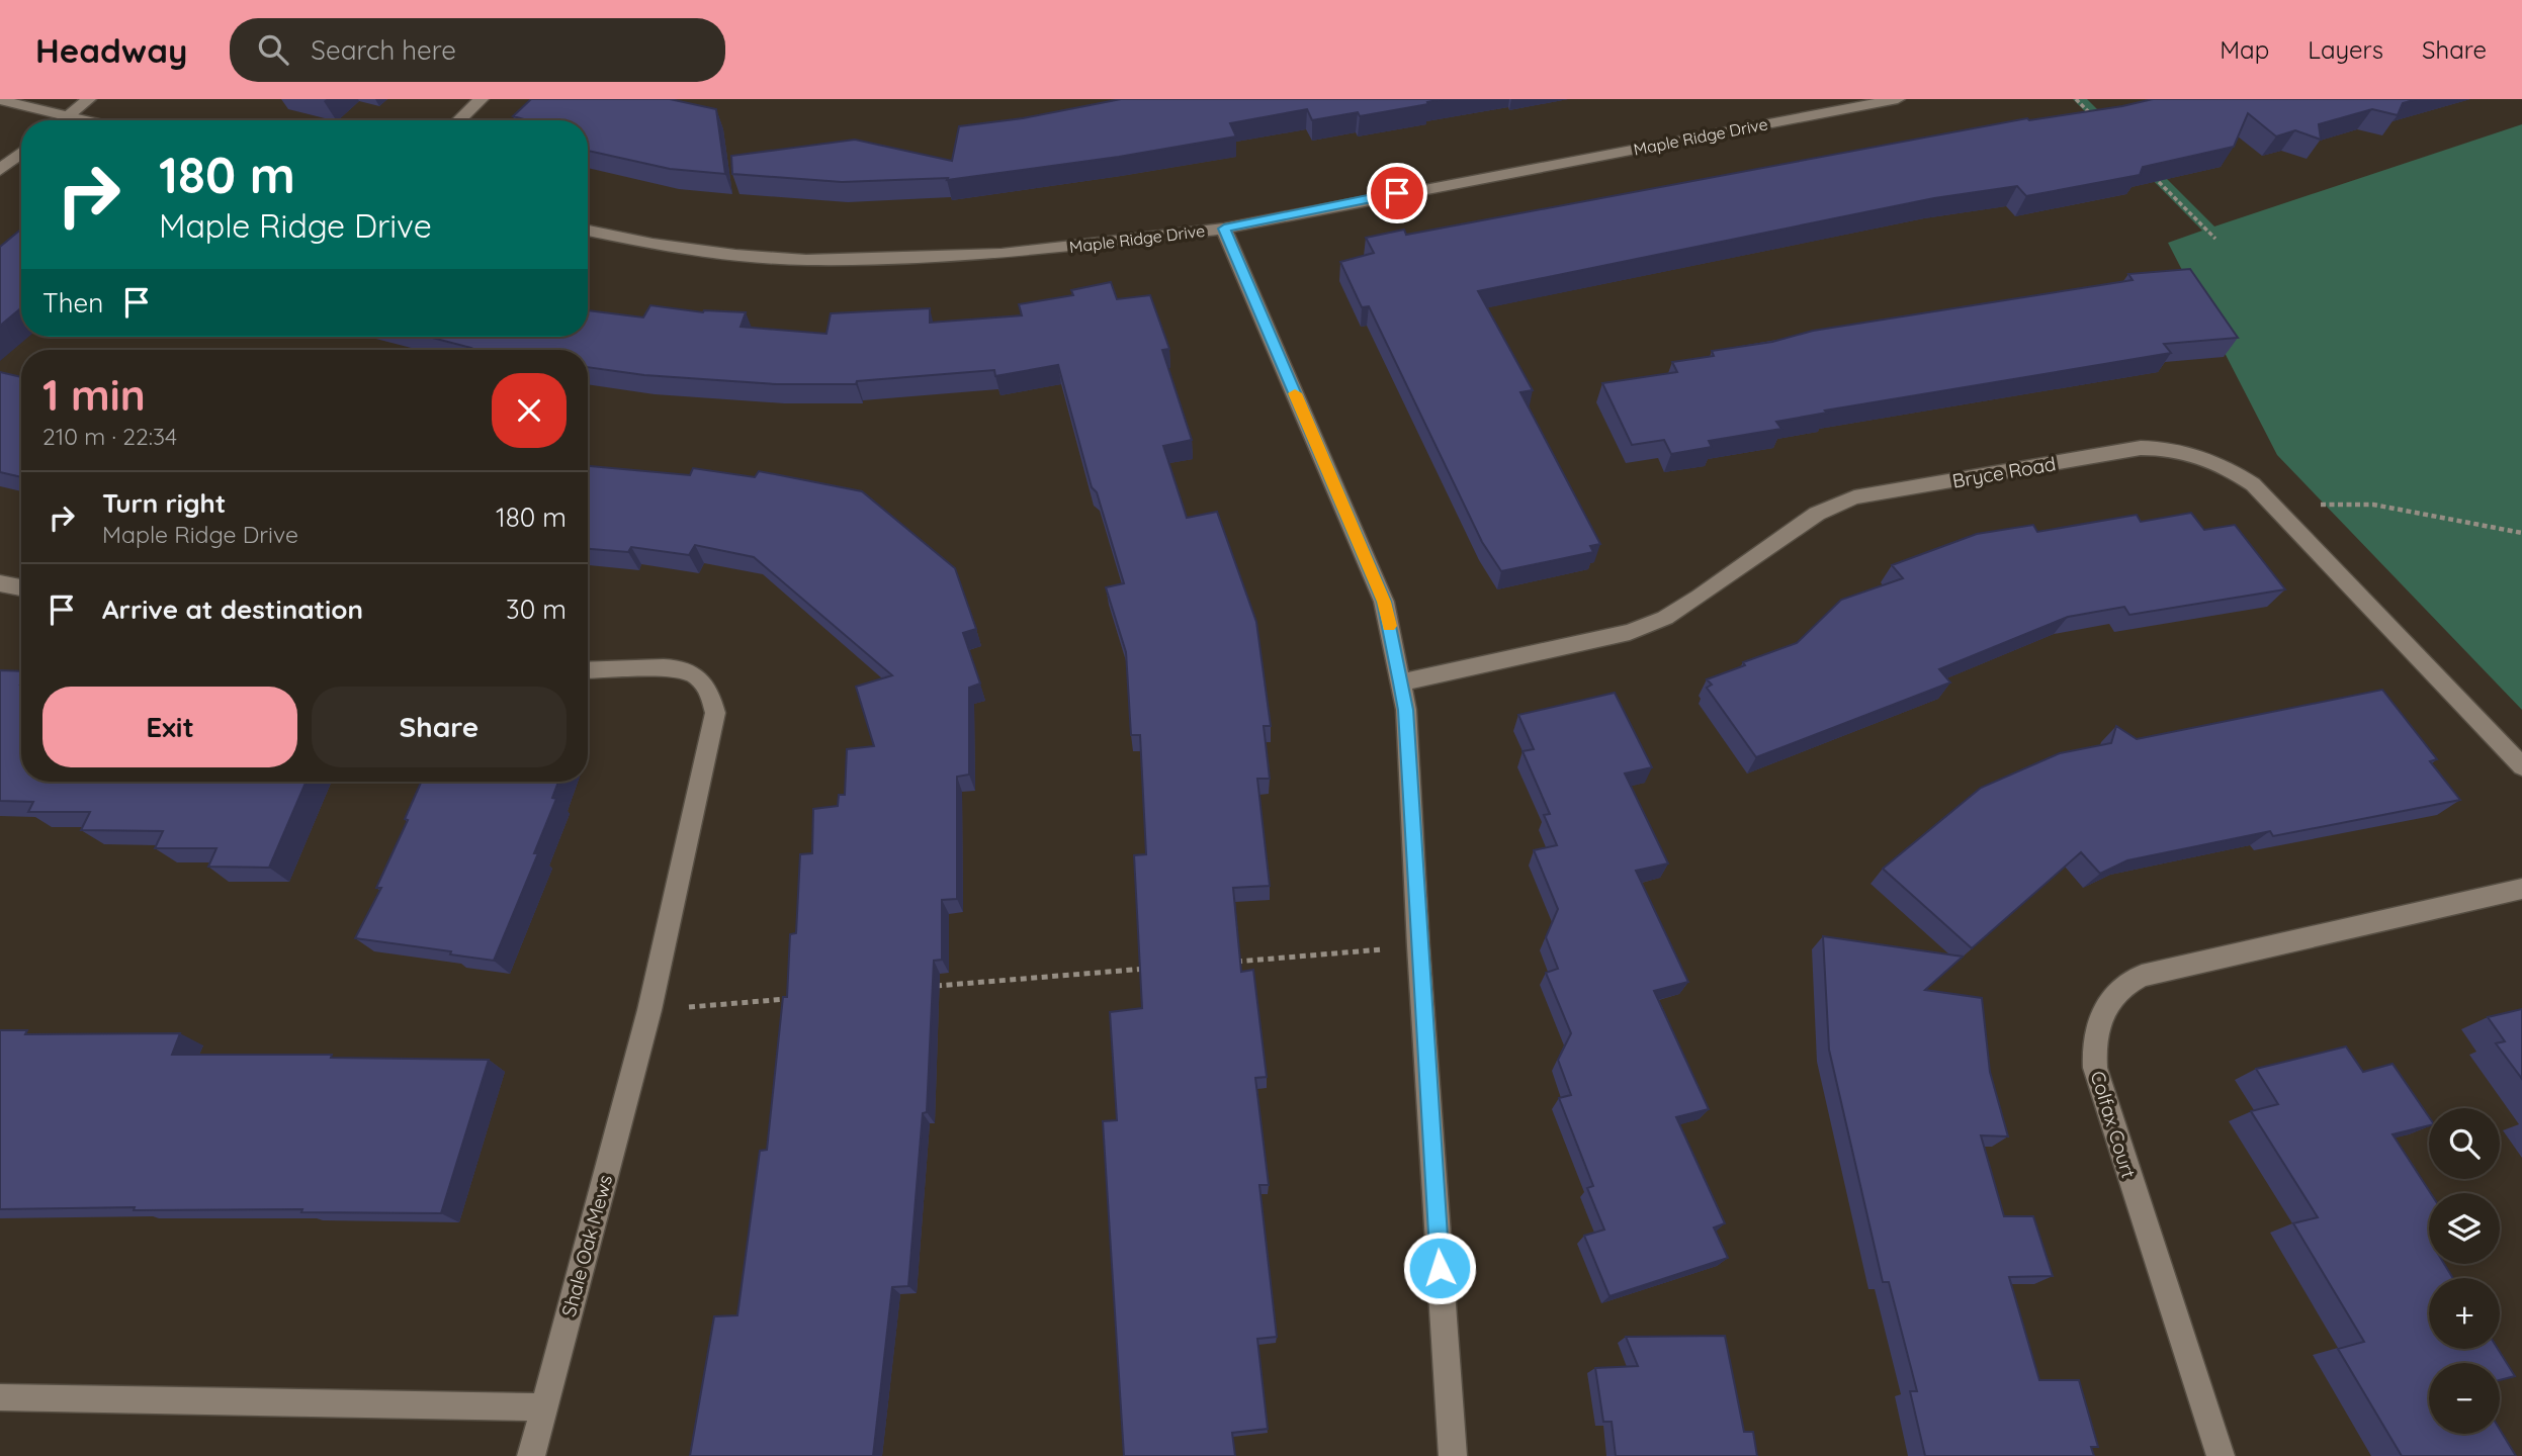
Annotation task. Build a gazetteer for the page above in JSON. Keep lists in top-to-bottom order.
{
  "streets": {
    "street": [
      "Maple Ridge Drive",
      "Bryce Road",
      "Colfax Court",
      "Shale Oak Mews"
    ]
  },
  "page": {
    "header": "Headway",
    "search": "Search here",
    "nav": ["Map", "Layers", "Share"],
    "turn": ["180 m", "Maple Ridge Drive"],
    "then": "Then",
    "heading": ["1 min", "210 m · 22:34"],
    "list": [
      {
        "name": "Turn right",
        "note": "Maple Ridge Drive",
        "value": "180 m"
      },
      {
        "name": "Arrive at destination",
        "value": "30 m"
      }
    ],
    "buttons": ["Exit", "Share"],
    "map_buttons": ["+", "−"]
  }
}
